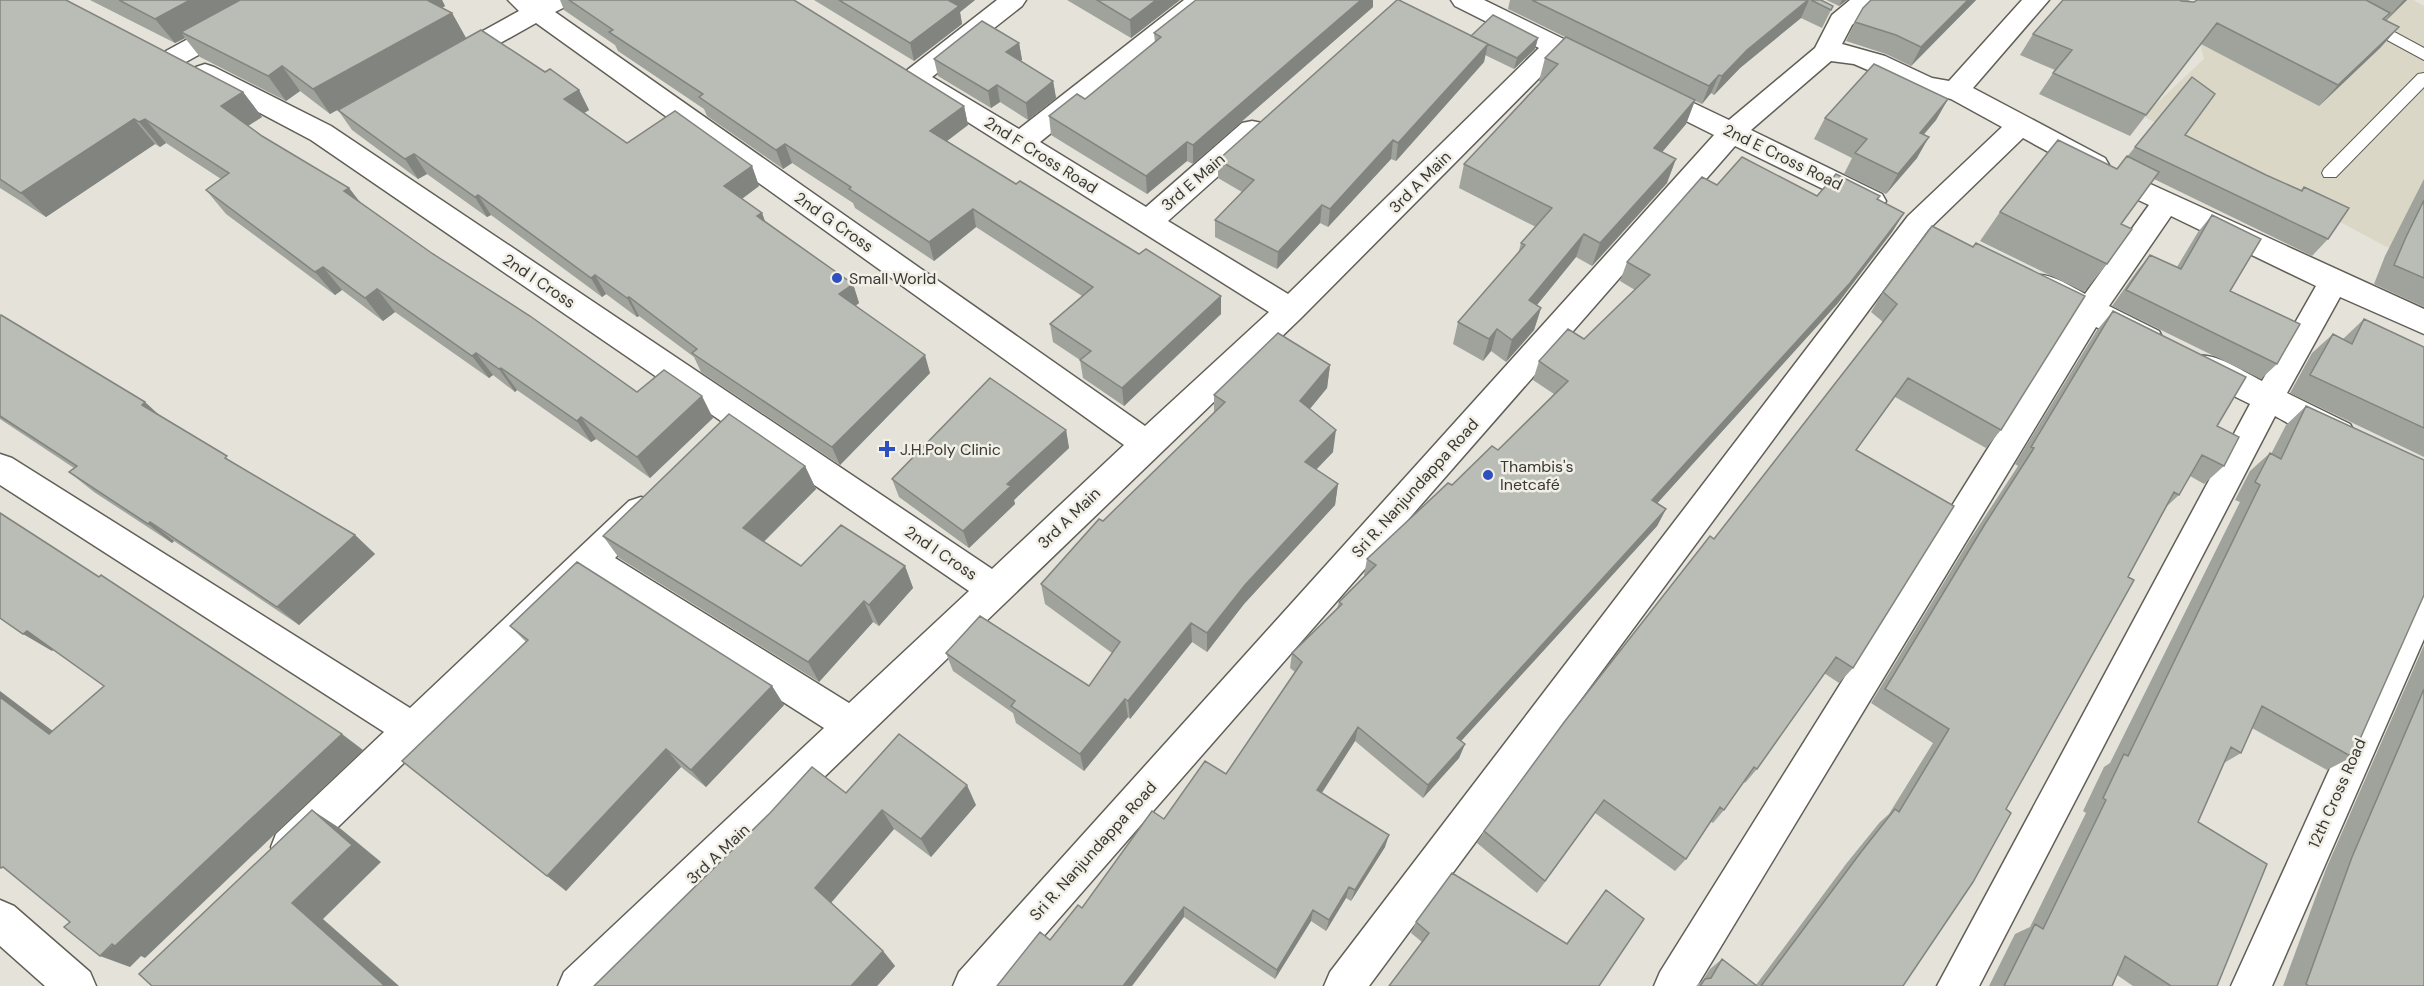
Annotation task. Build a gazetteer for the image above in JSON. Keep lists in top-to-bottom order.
{
  "streets": {
    "street": [
      "2nd F Cross Road",
      "2nd E Cross Road",
      "3rd E Main",
      "3rd A Main",
      "2nd G Cross",
      "2nd I Cross",
      "Sri R. Nanjundappa Road",
      "12th Cross Road"
    ]
  },
  "crossings": [
    ["2nd F Cross Road", "3rd E Main"],
    ["2nd F Cross Road", "3rd A Main"],
    ["2nd E Cross Road", "Sri R. Nanjundappa Road"],
    ["3rd A Main", "2nd G Cross"],
    ["3rd A Main", "2nd I Cross"]
  ],
  "places": {
    "other": ["Small World", "Thambis's Inetcafé"],
    "health": ["J.H.Poly Clinic"]
  }
}
